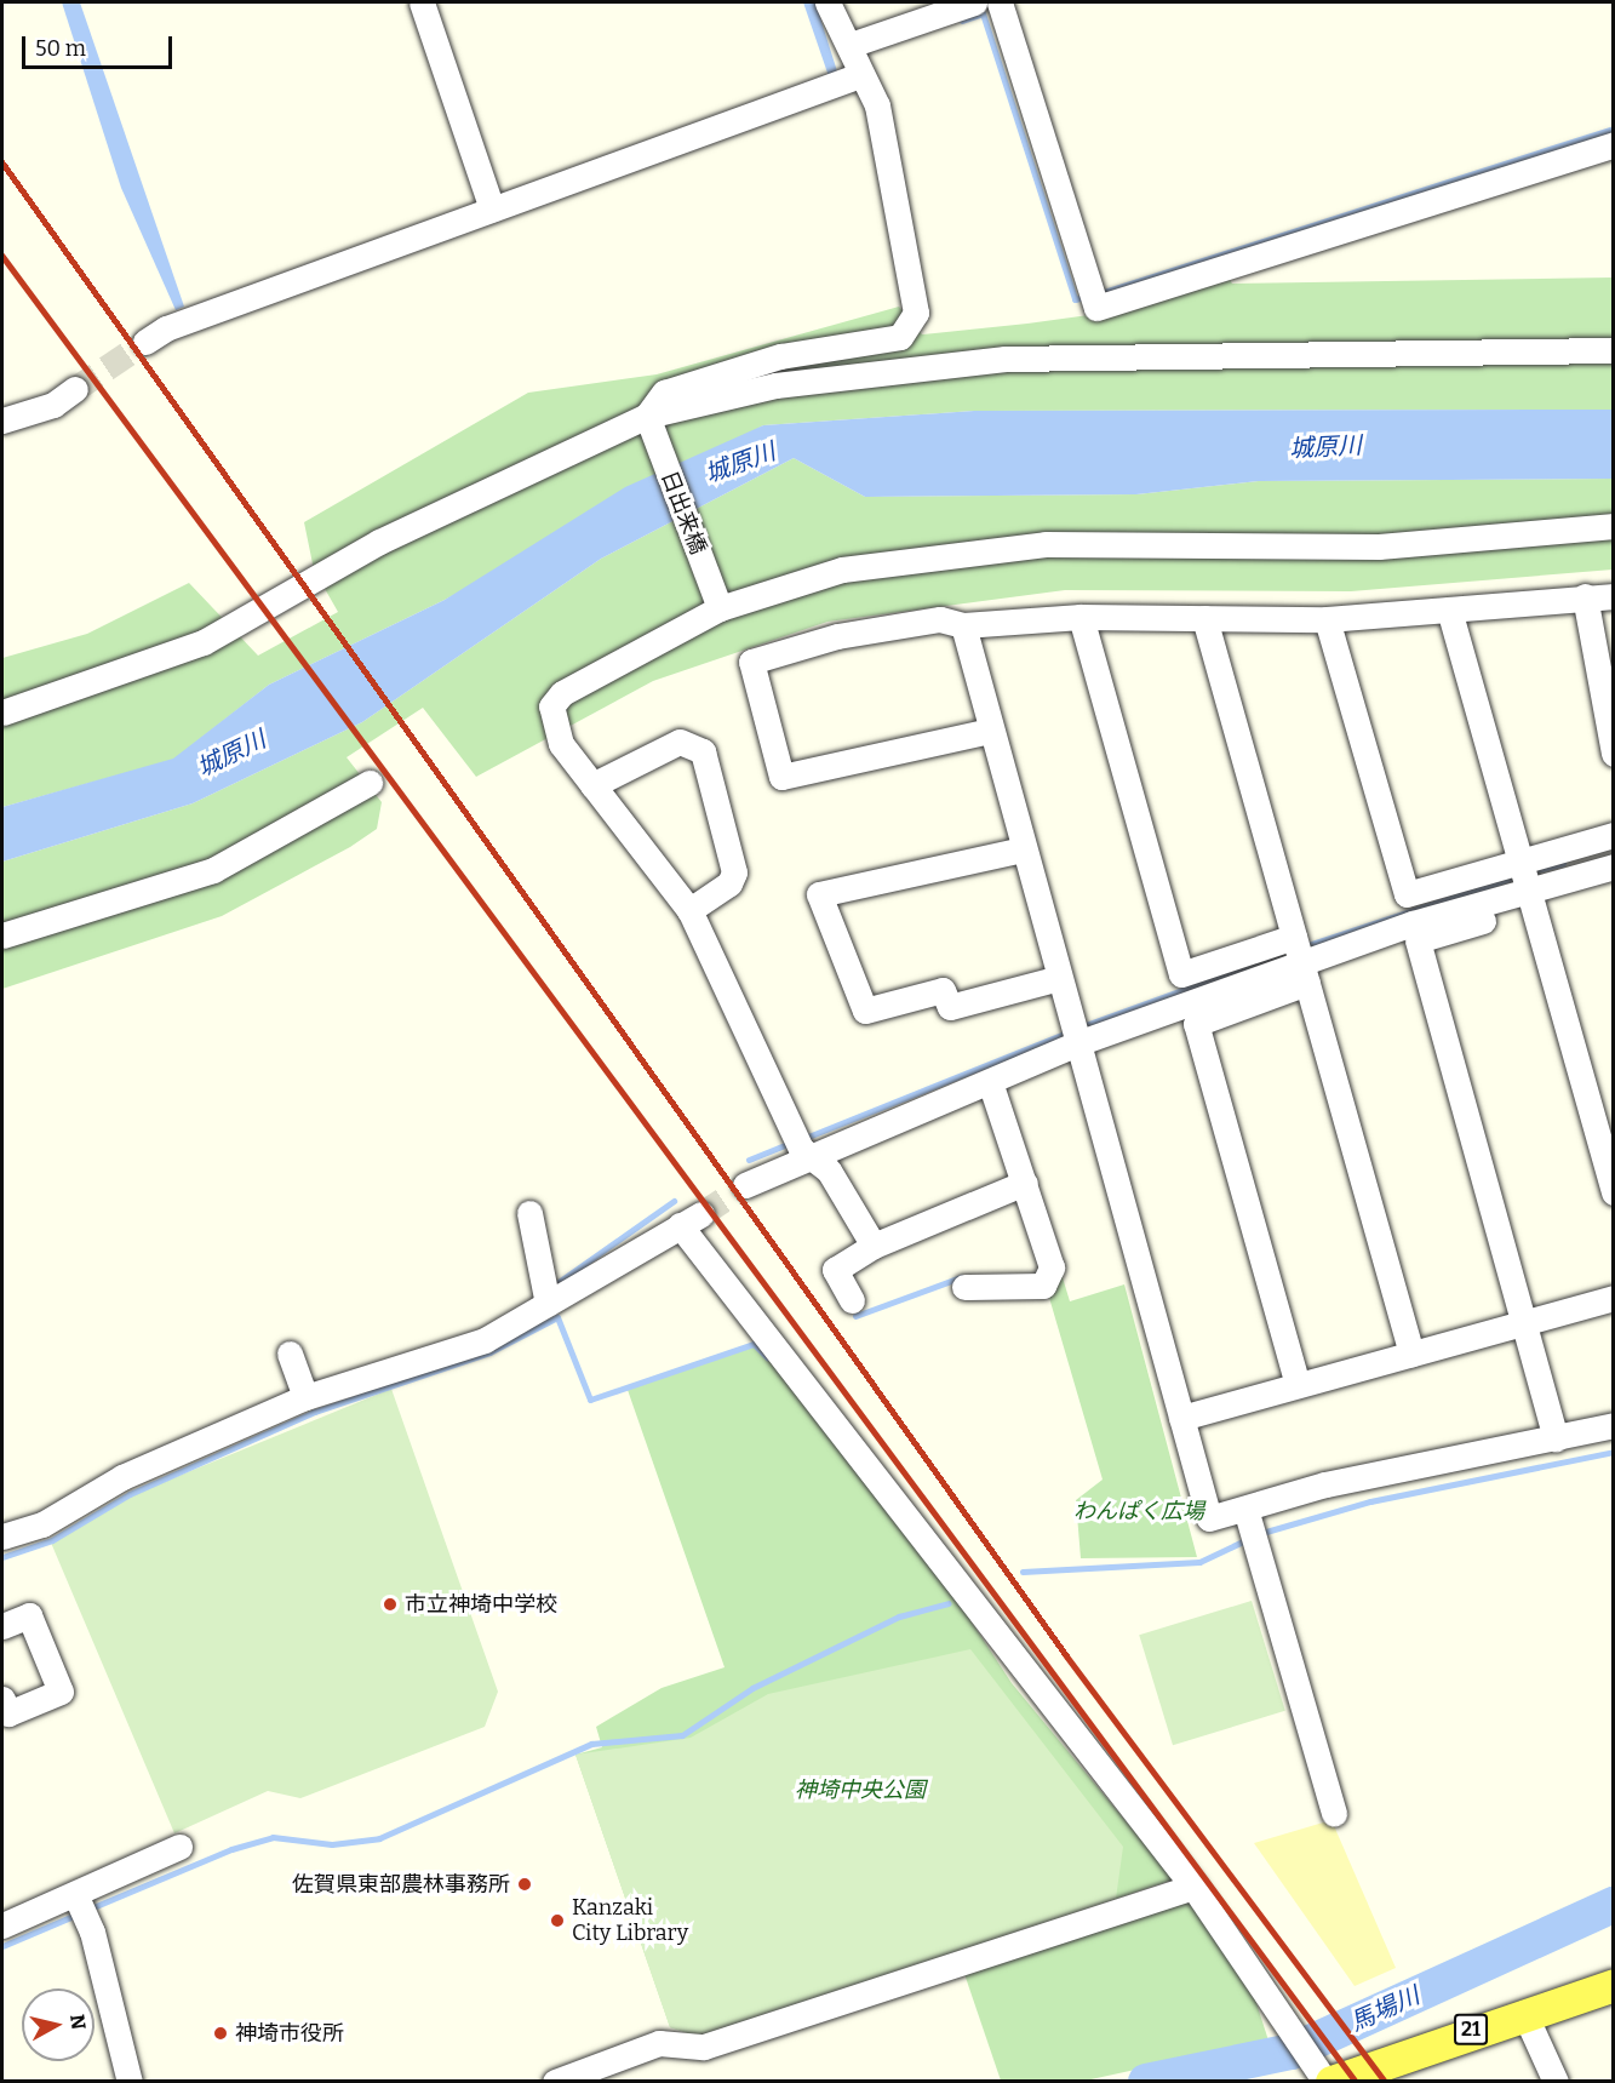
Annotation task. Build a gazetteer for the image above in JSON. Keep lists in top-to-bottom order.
{
  "streets": {
    "main road": ["21"],
    "street": ["日出来橋"]
  },
  "water": ["城原川", "馬場川"],
  "parks": ["わんぱく広場", "神埼中央公園"],
  "places": [
    "市立神埼中学校",
    "佐賀県東部農林事務所",
    "Kanzaki City Library",
    "神埼市役所"
  ],
  "scale_bar": "50 m",
  "north": "right"
}
